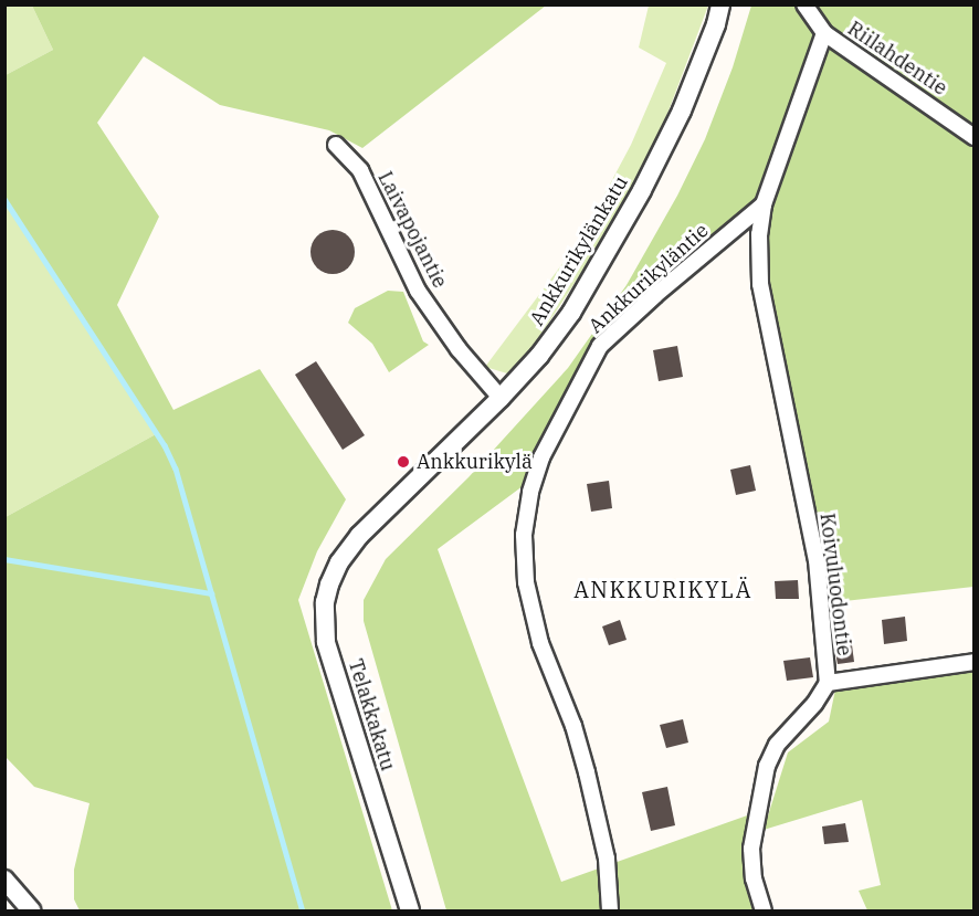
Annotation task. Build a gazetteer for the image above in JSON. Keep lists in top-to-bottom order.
{
  "streets": {
    "street": [
      "Riilahdentie",
      "Laivapojantie",
      "Ankkurikylänkatu",
      "Ankkurikyläntie",
      "Koivuluodontie",
      "Telakkakatu"
    ]
  },
  "crossings": [
    ["Laivapojantie", "Ankkurikylänkatu"],
    ["Ankkurikylänkatu", "Telakkakatu"],
    ["Ankkurikyläntie", "Koivuluodontie"]
  ],
  "districts": ["ANKKURIKYLÄ"],
  "places": ["Ankkurikylä"]
}
